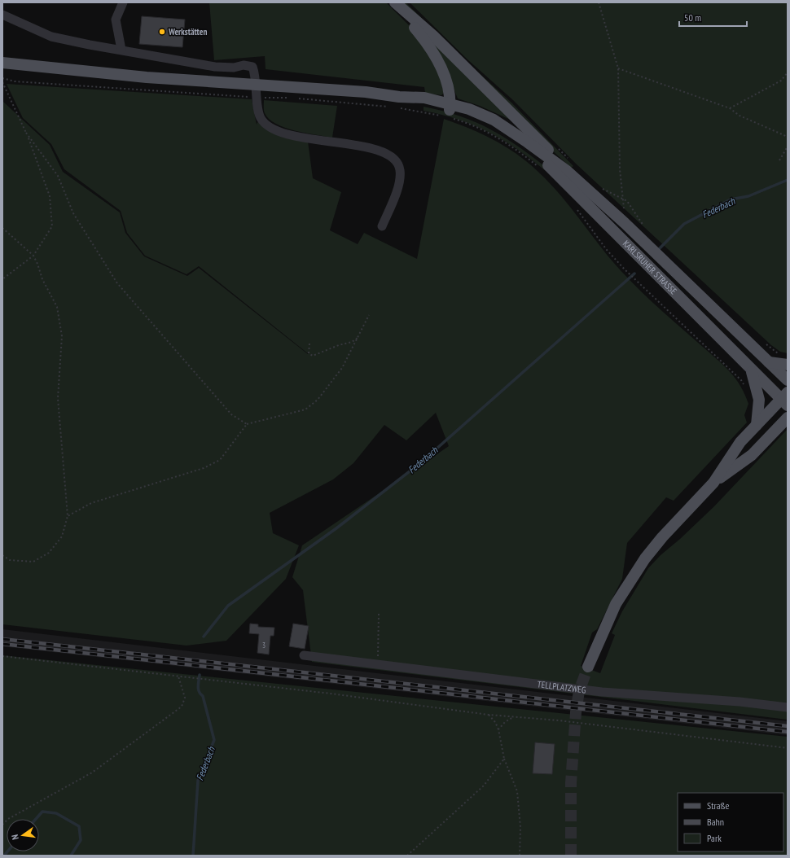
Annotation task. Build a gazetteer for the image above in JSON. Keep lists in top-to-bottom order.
{
  "streets": {
    "main road": ["KARLSRUHER STRASSE"],
    "lane": ["TELLPLATZWEG"]
  },
  "water": ["Federbach"],
  "places": ["Werkstätten"],
  "house_numbers": ["3"],
  "legend": ["Straße", "Bahn", "Park"],
  "scale_bar": "50 m",
  "north": "left"
}
